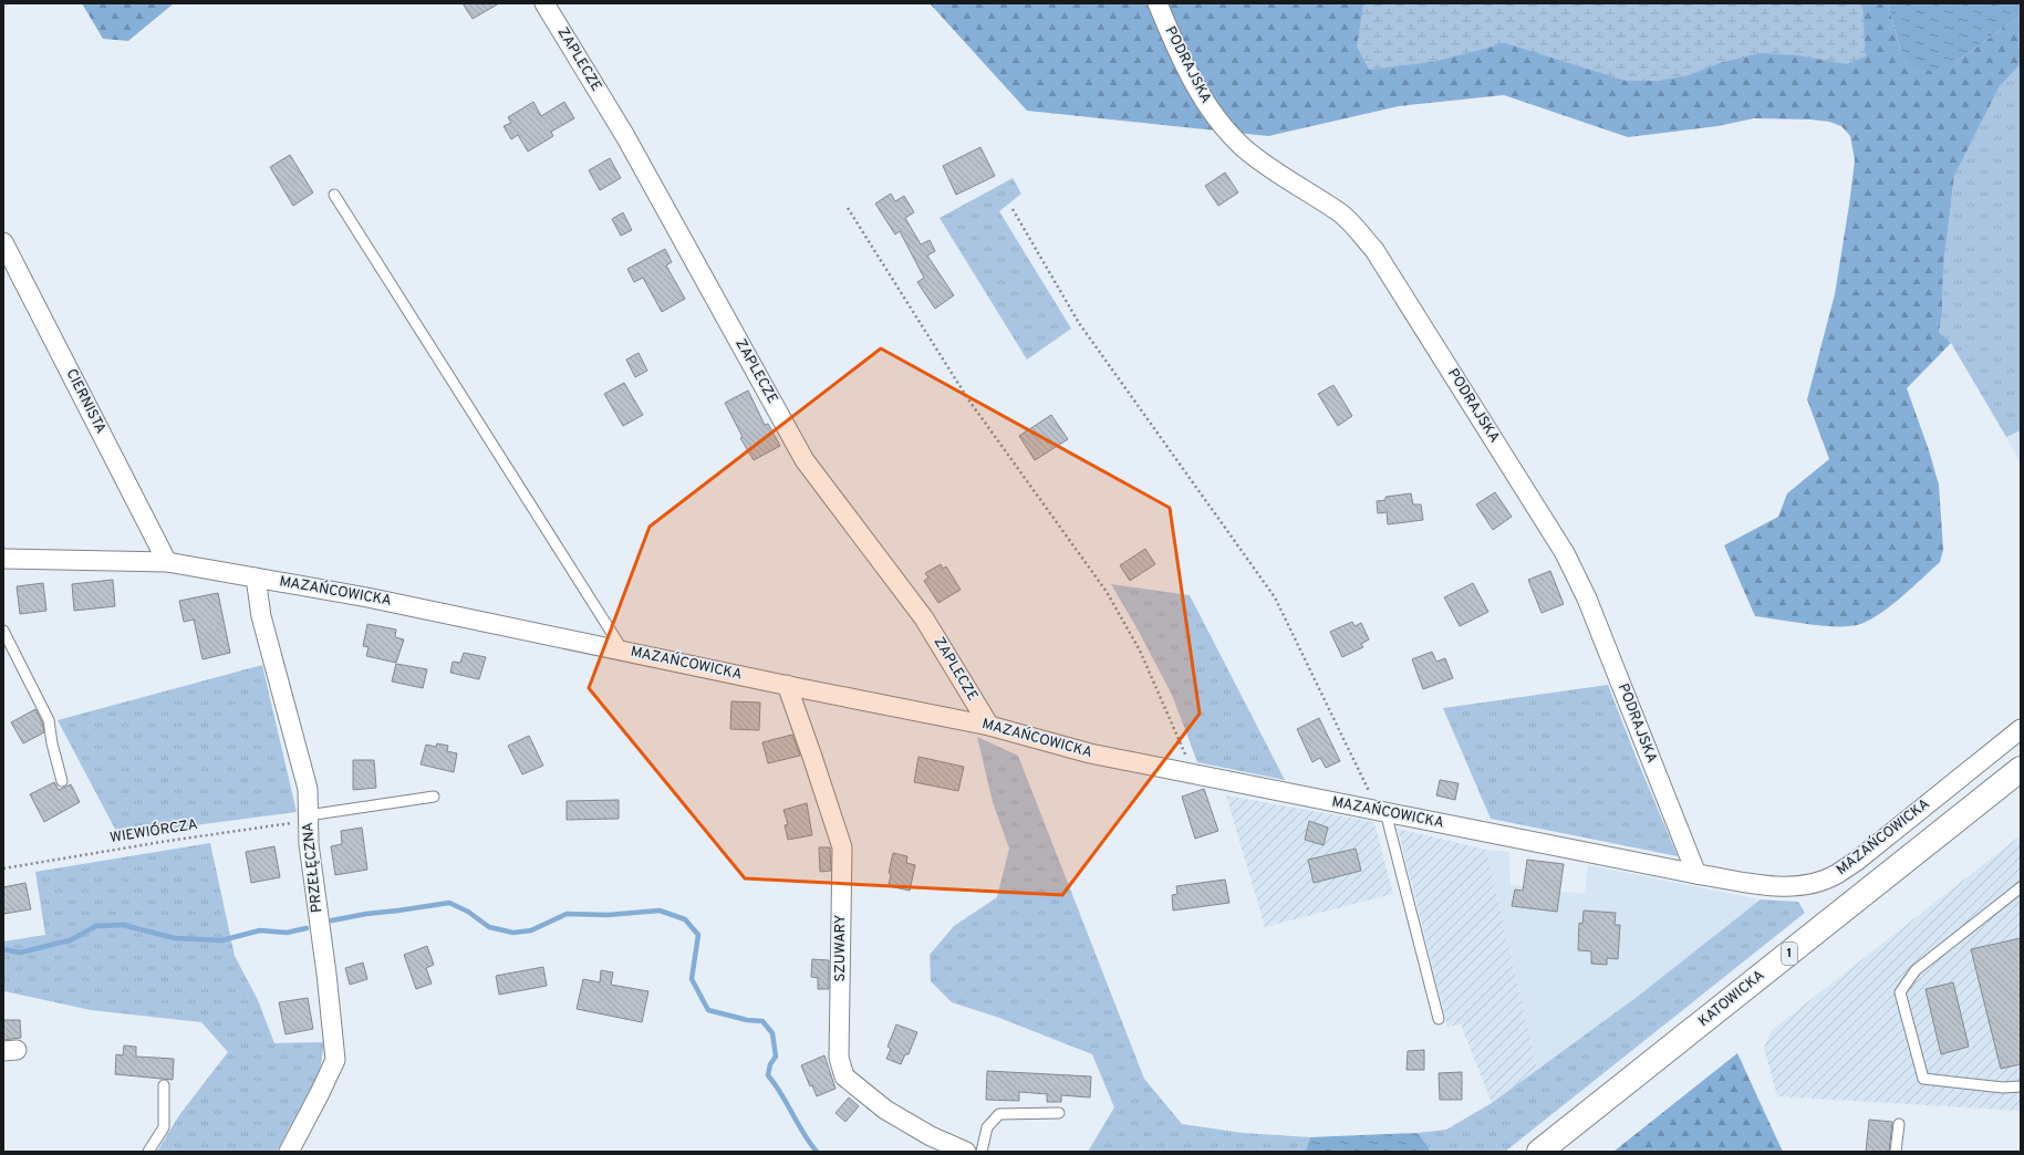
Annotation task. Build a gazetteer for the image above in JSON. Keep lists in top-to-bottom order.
{
  "streets": {
    "main road": ["1", "KATOWICKA"],
    "street": [
      "ZAPLECZE",
      "PODRAJSKA",
      "CIERNISTA",
      "MAZAŃCOWICKA",
      "PRZEŁĘCZNA",
      "SZUWARY"
    ],
    "path": ["WIEWIÓRCZA"]
  },
  "crossings": [
    ["ZAPLECZE", "MAZAŃCOWICKA"],
    ["PODRAJSKA", "MAZAŃCOWICKA"],
    ["CIERNISTA", "MAZAŃCOWICKA"],
    ["MAZAŃCOWICKA", "PRZEŁĘCZNA"],
    ["MAZAŃCOWICKA", "SZUWARY"],
    ["WIEWIÓRCZA", "PRZEŁĘCZNA"]
  ]
}
